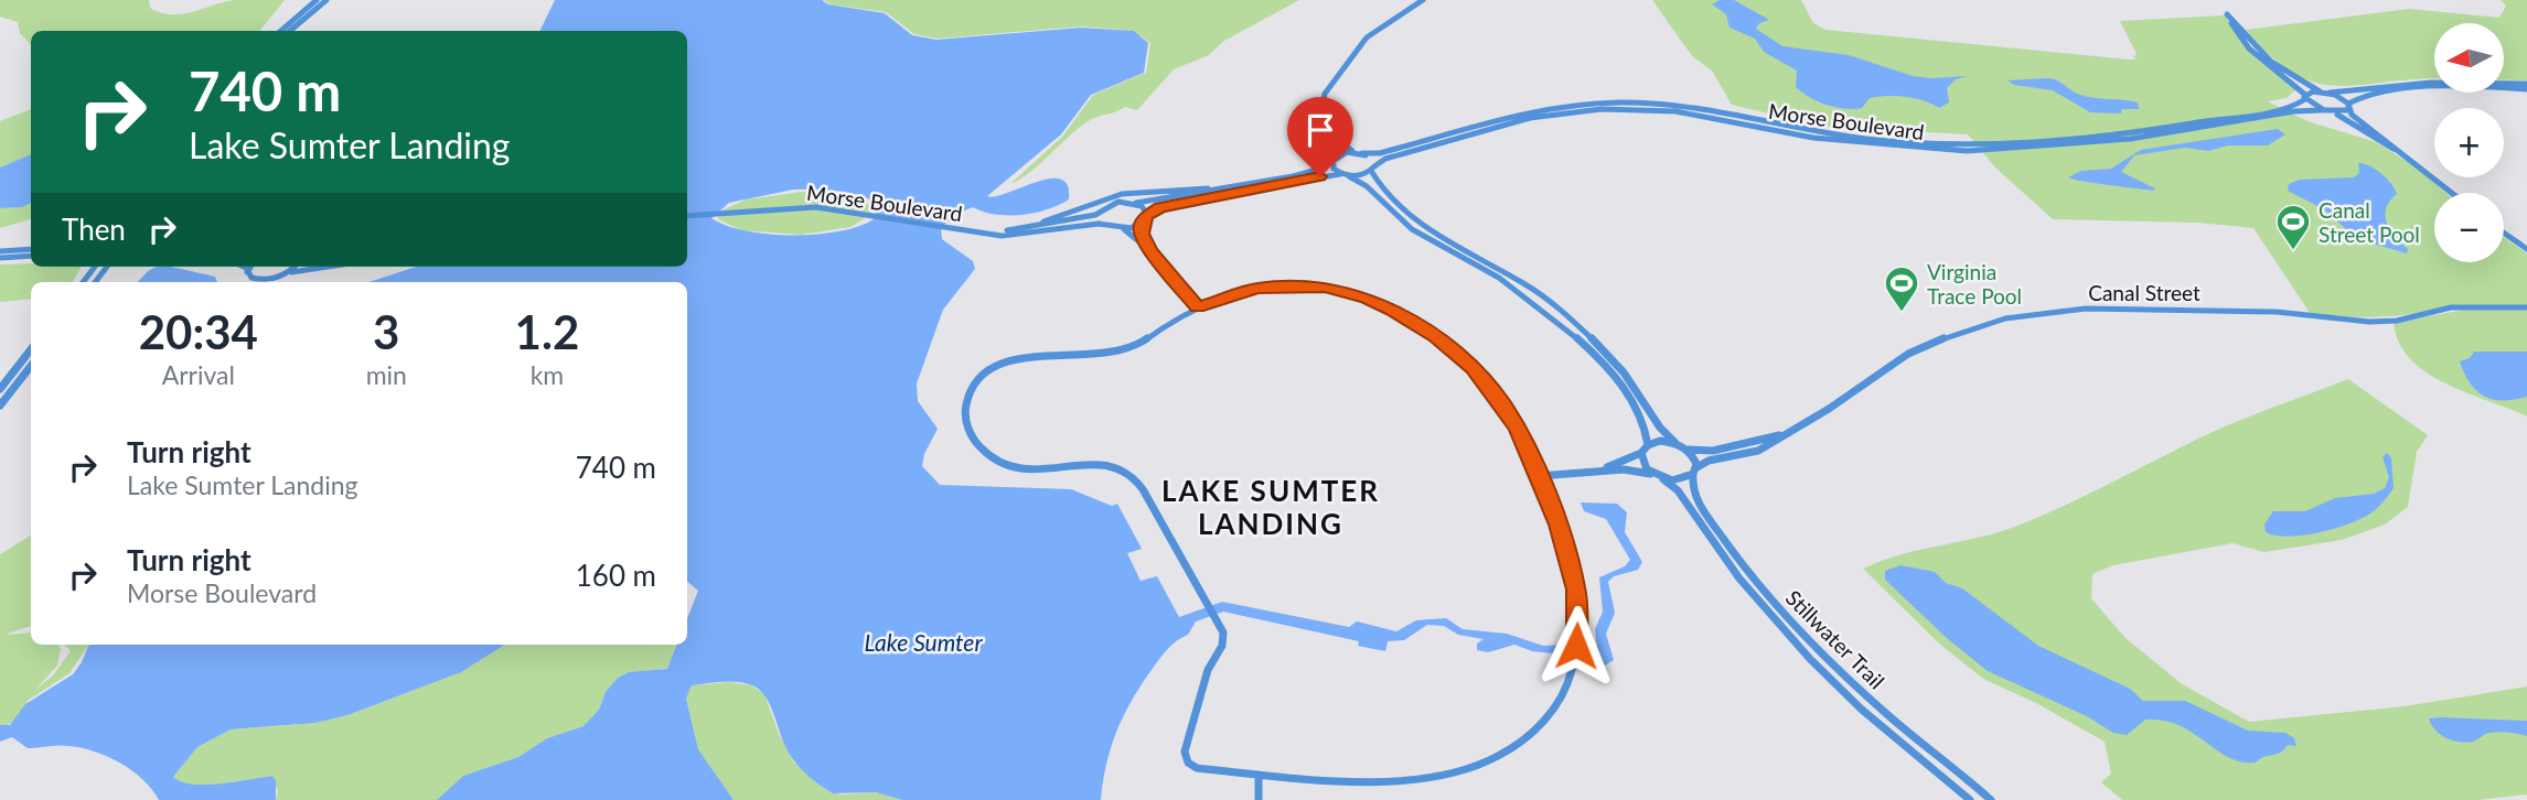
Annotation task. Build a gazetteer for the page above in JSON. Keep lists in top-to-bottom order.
{
  "streets": {
    "main road": ["Morse Boulevard", "Canal Street", "Stillwater Trail"]
  },
  "crossings": [
    ["Canal Street", "Stillwater Trail"]
  ],
  "districts": ["LAKE SUMTER LANDING"],
  "water": ["Lake Sumter"],
  "places": {
    "sports": ["Canal Street Pool", "Virginia Trace Pool"]
  },
  "north": "left",
  "page": {
    "map_buttons": ["+", "−"],
    "turn": ["740 m", "Lake Sumter Landing"],
    "then": "Then",
    "eta": [
      "20:34",
      "Arrival",
      "3",
      "min",
      "1.2",
      "km"
    ],
    "list": [
      {
        "name": "Turn right",
        "note": "Lake Sumter Landing",
        "value": "740 m"
      },
      {
        "name": "Turn right",
        "note": "Morse Boulevard",
        "value": "160 m"
      }
    ]
  }
}
